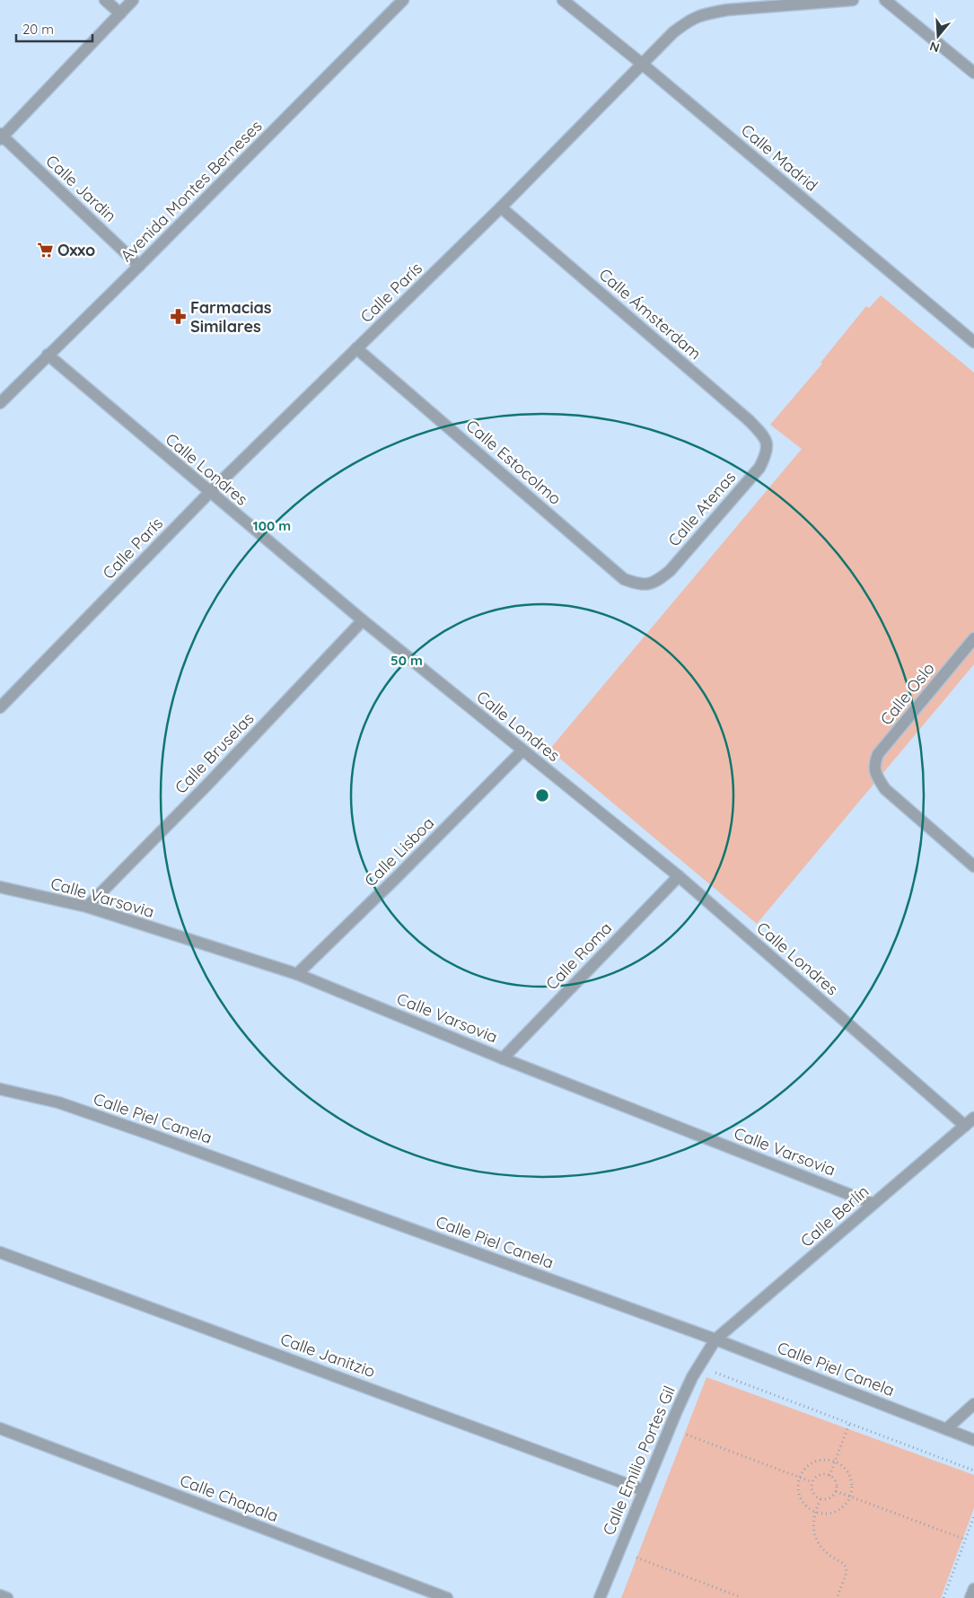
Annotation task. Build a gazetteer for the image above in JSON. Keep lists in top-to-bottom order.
{
  "streets": {
    "street": [
      "Calle Madrid",
      "Calle Jardin",
      "Avenida Montes Berneses",
      "Calle París",
      "Calle Ámsterdam",
      "Calle Estocolmo",
      "Calle Londres",
      "Calle Atenas",
      "Calle Oslo",
      "Calle Bruselas",
      "Calle Lisboa",
      "Calle Varsovia",
      "Calle Roma",
      "Calle Piel Canela",
      "Calle Berlín",
      "Calle Janitzio",
      "Calle Emilio Portes Gil",
      "Calle Chapala"
    ]
  },
  "crossings": [
    ["Calle Madrid", "Calle París"],
    ["Calle Jardin", "Avenida Montes Berneses"],
    ["Avenida Montes Berneses", "Calle Londres"],
    ["Calle París", "Calle Ámsterdam"],
    ["Calle París", "Calle Estocolmo"],
    ["Calle París", "Calle Londres"],
    ["Calle Ámsterdam", "Calle Atenas"],
    ["Calle Estocolmo", "Calle Atenas"],
    ["Calle Londres", "Calle Bruselas"],
    ["Calle Londres", "Calle Lisboa"],
    ["Calle Londres", "Calle Roma"],
    ["Calle Londres", "Calle Berlín"],
    ["Calle Bruselas", "Calle Varsovia"],
    ["Calle Lisboa", "Calle Varsovia"],
    ["Calle Varsovia", "Calle Roma"],
    ["Calle Varsovia", "Calle Berlín"],
    ["Calle Piel Canela", "Calle Berlín"],
    ["Calle Piel Canela", "Calle Emilio Portes Gil"],
    ["Calle Berlín", "Calle Emilio Portes Gil"],
    ["Calle Janitzio", "Calle Emilio Portes Gil"]
  ],
  "places": {
    "supermarket": ["Oxxo"],
    "pharmacy": ["Farmacias Similares"]
  },
  "scale_bar": "20 m",
  "north": "bottom",
  "rings": ["100 m", "50 m"]
}
